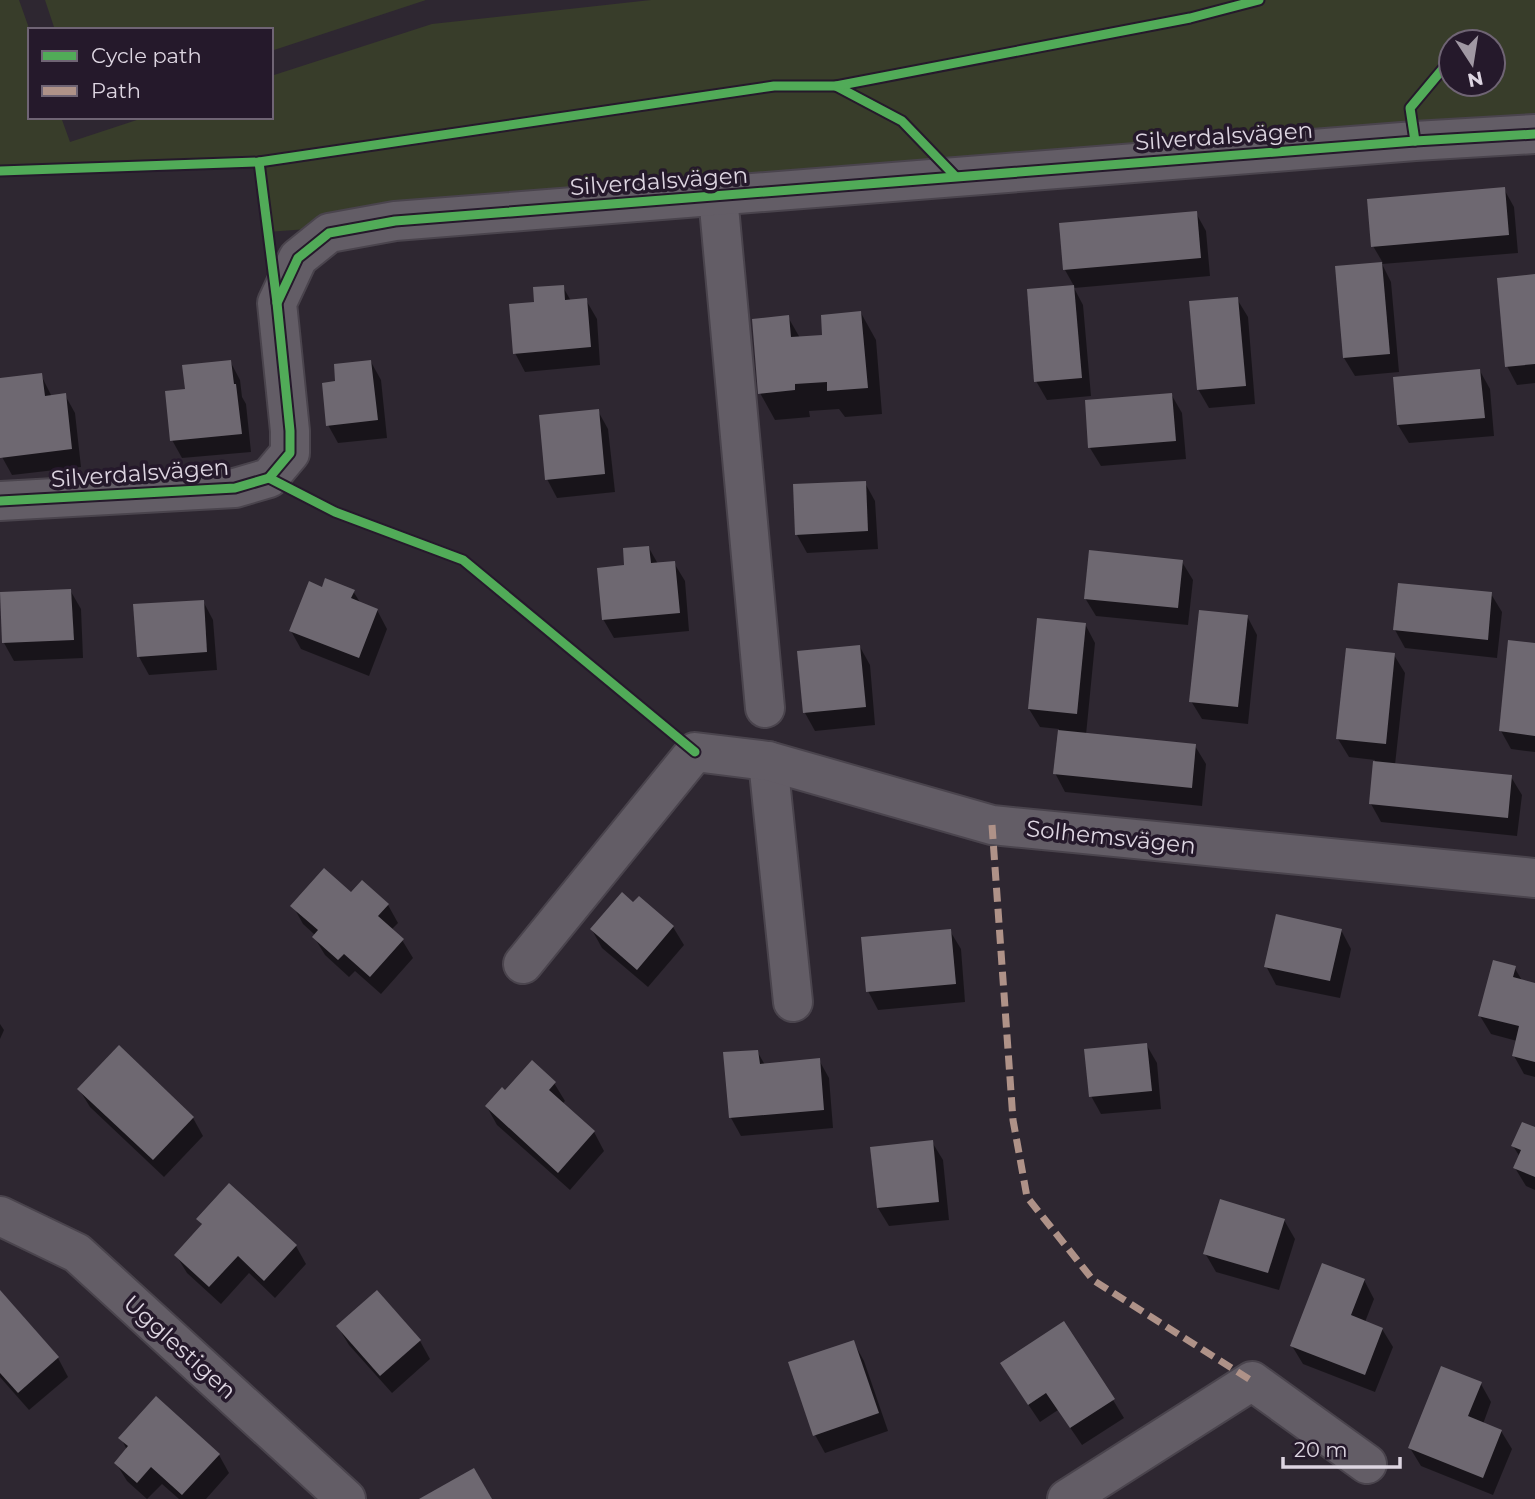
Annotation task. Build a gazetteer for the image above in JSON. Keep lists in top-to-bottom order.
{
  "streets": {
    "street": ["Silverdalsvägen", "Solhemsvägen", "Ugglestigen"]
  },
  "legend": ["Cycle path", "Path"],
  "scale_bar": "20 m",
  "north": "bottom"
}
